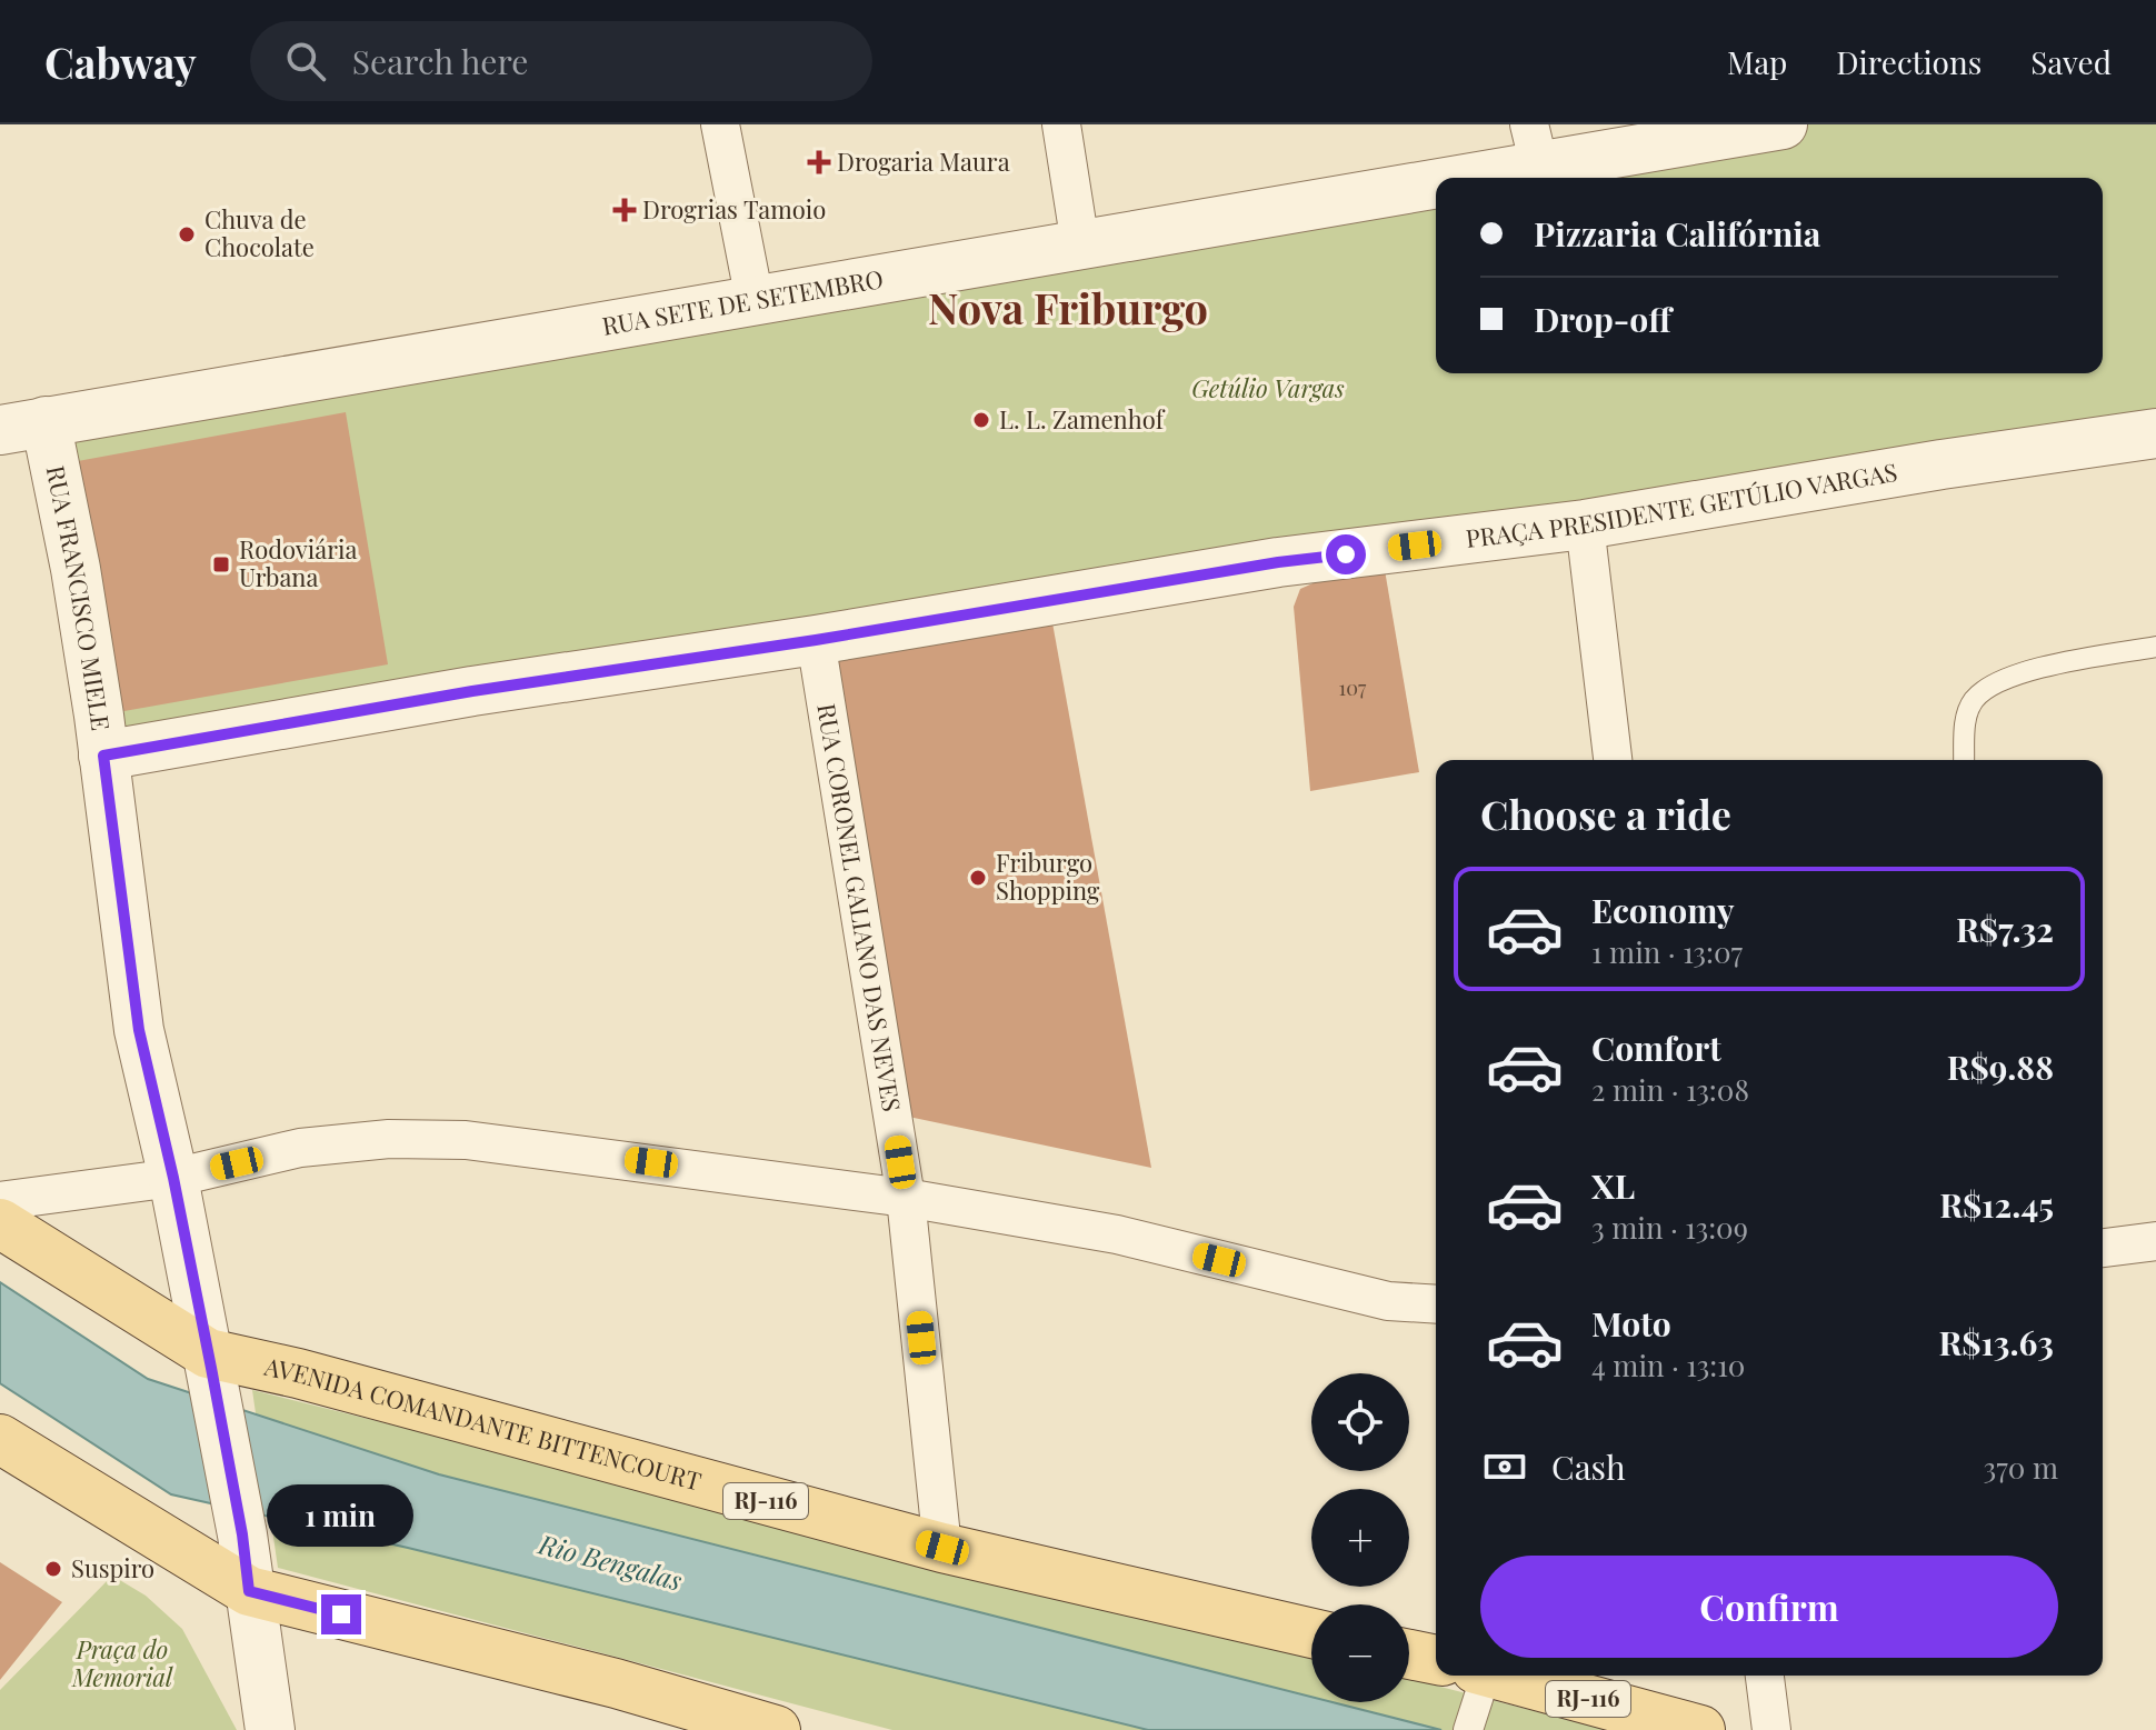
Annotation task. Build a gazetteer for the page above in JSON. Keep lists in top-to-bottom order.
{
  "streets": {
    "main road": ["AVENIDA COMANDANTE BITTENCOURT", "RJ-116"],
    "street": [
      "RUA SETE DE SETEMBRO",
      "PRAÇA PRESIDENTE GETÚLIO VARGAS",
      "RUA FRANCISCO MIELE",
      "RUA CORONEL GALIANO DAS NEVES"
    ]
  },
  "crossings": [
    ["RUA SETE DE SETEMBRO", "RUA FRANCISCO MIELE"],
    ["PRAÇA PRESIDENTE GETÚLIO VARGAS", "RUA FRANCISCO MIELE"],
    ["PRAÇA PRESIDENTE GETÚLIO VARGAS", "RUA CORONEL GALIANO DAS NEVES"],
    ["RUA FRANCISCO MIELE", "AVENIDA COMANDANTE BITTENCOURT"],
    ["RUA FRANCISCO MIELE", "RJ-116"],
    ["RUA CORONEL GALIANO DAS NEVES", "AVENIDA COMANDANTE BITTENCOURT"],
    ["AVENIDA COMANDANTE BITTENCOURT", "RJ-116"]
  ],
  "districts": ["Nova Friburgo"],
  "water": ["Rio Bengalas"],
  "parks": ["Getúlio Vargas", "Praça do Memorial"],
  "places": {
    "health": ["Drogaria Maura", "Drogrias Tamoio"],
    "other": [
      "Chuva de Chocolate",
      "L. L. Zamenhof",
      "Friburgo Shopping",
      "Suspiro"
    ],
    "transit": ["Rodoviária Urbana"]
  },
  "house_numbers": ["107"],
  "page": {
    "header": "Cabway",
    "search": "Search here",
    "nav": ["Map", "Directions", "Saved"],
    "banner": ["Pizzaria Califórnia", "Drop-off"],
    "heading": "Choose a ride",
    "list": [
      {
        "name": "Economy",
        "note": "1 min · 13:07",
        "value": "R$7.32"
      },
      {
        "name": "Comfort",
        "note": "2 min · 13:08",
        "value": "R$9.88"
      },
      {
        "name": "XL",
        "note": "3 min · 13:09",
        "value": "R$12.45"
      },
      {
        "name": "Moto",
        "note": "4 min · 13:10",
        "value": "R$13.63"
      }
    ],
    "map_buttons": ["+", "−"],
    "pay": ["Cash", "370 m"],
    "bubble": "1 min",
    "buttons": "Confirm"
  }
}
